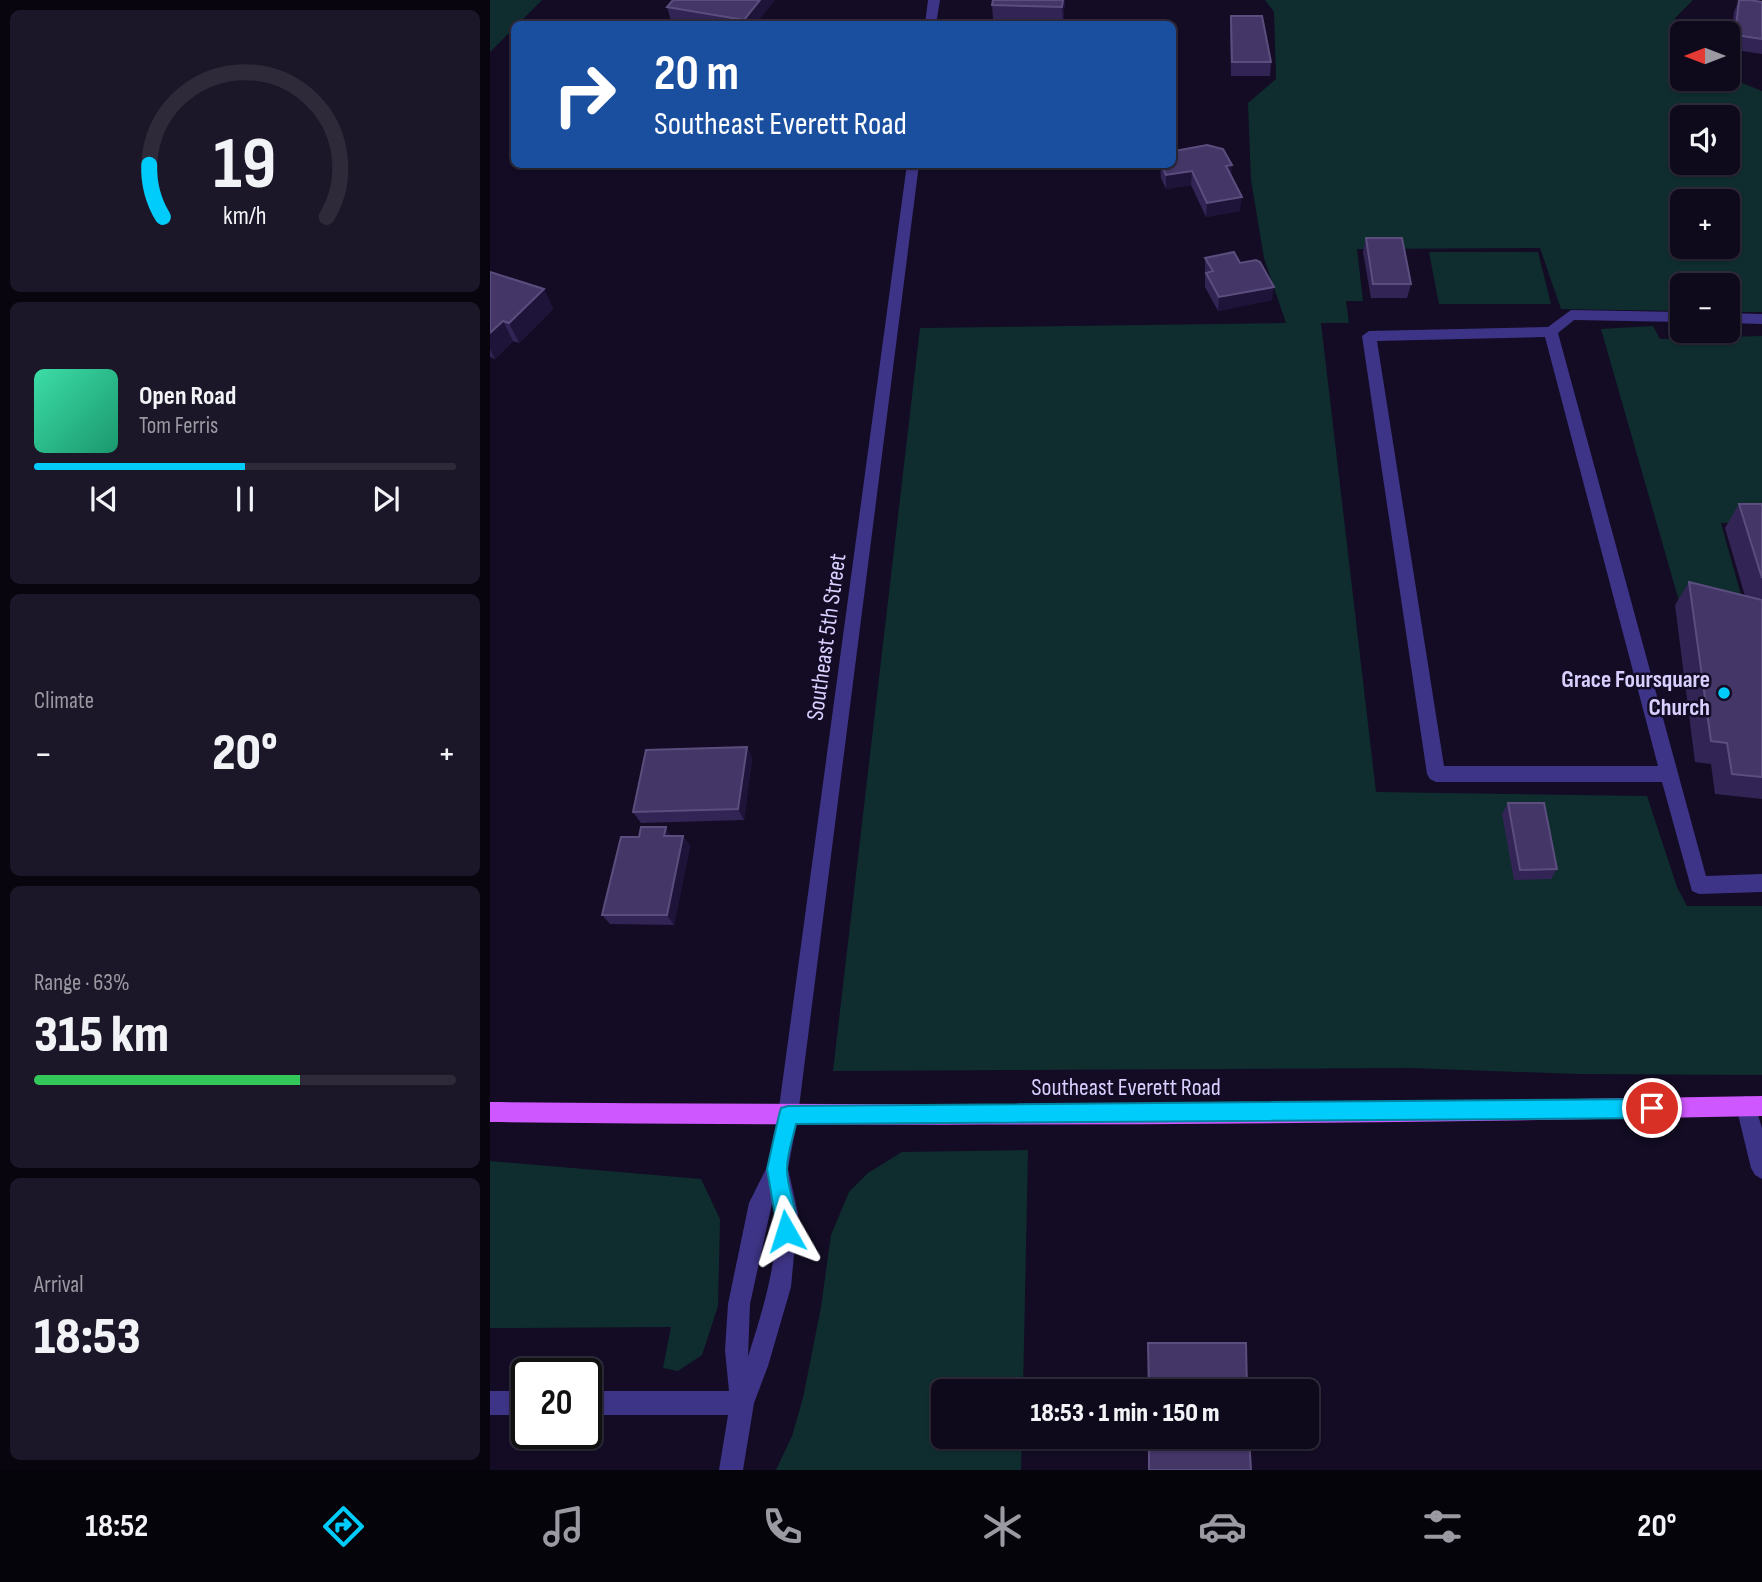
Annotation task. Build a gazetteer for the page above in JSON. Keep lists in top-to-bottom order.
{
  "streets": {
    "main road": ["Southeast Everett Road"],
    "street": ["Southeast 5th Street"]
  },
  "crossings": [
    ["Southeast 5th Street", "Southeast Everett Road"]
  ],
  "places": ["Grace Foursquare Church"],
  "north": "left",
  "page": {
    "map_buttons": ["+", "−"],
    "turn": ["20 m", "Southeast Everett Road"],
    "song": ["Open Road", "Tom Ferris"],
    "tile": [
      "Climate",
      ["Range · 63%", "315 km"],
      ["Arrival", "18:53"]
    ],
    "heat": ["−", "20°", "+"],
    "limit": "20",
    "trip": "18:53 · 1 min · 150 m",
    "tabs": ["18:52", "20°"],
    "gauge": ["19", "km/h"]
  }
}
